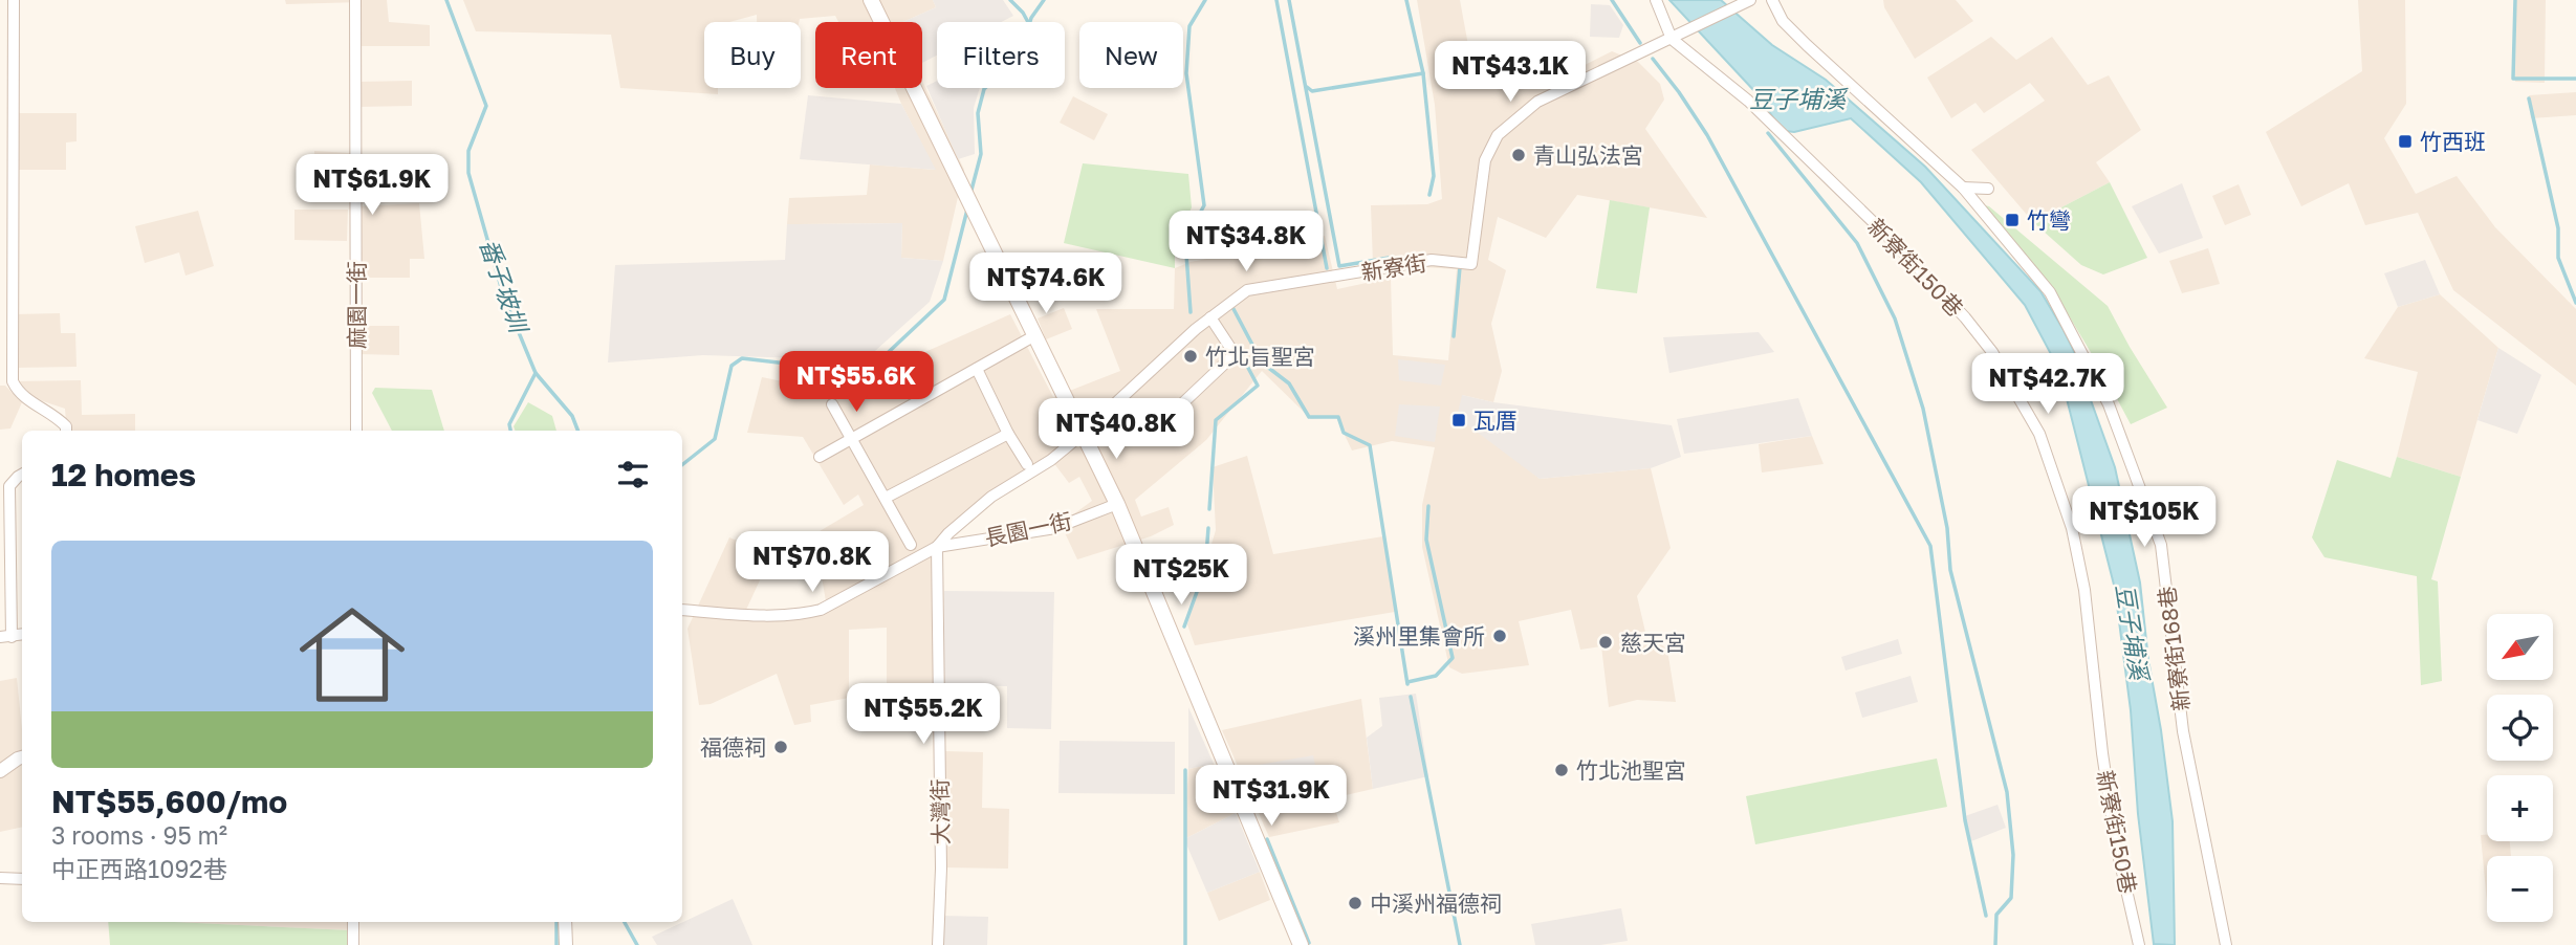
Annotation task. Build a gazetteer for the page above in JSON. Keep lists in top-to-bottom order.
{
  "streets": {
    "street": [
      "新寮街",
      "新寮街150巷",
      "麻園一街",
      "長園一街",
      "新寮街168巷",
      "大灣街"
    ]
  },
  "crossings": [
    ["新寮街", "新寮街150巷"],
    ["新寮街", "長園一街"],
    ["長園一街", "大灣街"]
  ],
  "water": ["豆子埔溪", "番子坡圳"],
  "places": {
    "transit": ["竹西班", "竹彎", "瓦厝"],
    "other": [
      "青山弘法宮",
      "竹北旨聖宮",
      "溪州里集會所",
      "慈天宮",
      "福德祠",
      "竹北池聖宮",
      "中溪州福德祠"
    ]
  },
  "north": "bottom left",
  "page": {
    "chip": [
      "Buy",
      "Rent",
      "Filters",
      "New"
    ],
    "price": [
      "NT$43.1K",
      "NT$61.9K",
      "NT$34.8K",
      "NT$74.6K",
      "NT$55.6K",
      "NT$42.7K",
      "NT$40.8K",
      "NT$105K",
      "NT$70.8K",
      "NT$25K",
      "NT$55.2K",
      "NT$31.9K"
    ],
    "heading": "12 homes",
    "list": [
      {
        "name": "NT$55,600/mo",
        "note": "3 rooms · 95 m² · 中正西路1092巷"
      }
    ],
    "map_buttons": ["+", "−"]
  }
}
